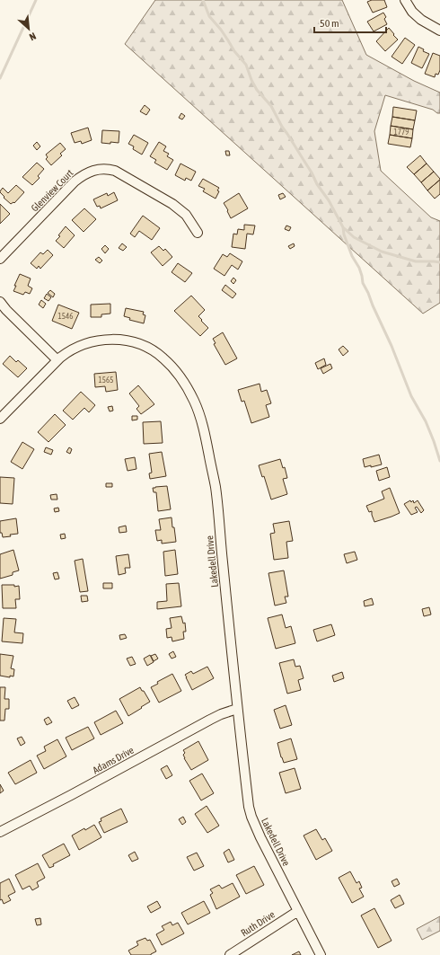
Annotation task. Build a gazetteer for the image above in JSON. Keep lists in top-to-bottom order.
{
  "streets": {
    "street": [
      "Glenview Court",
      "Lakedell Drive",
      "Adams Drive",
      "Ruth Drive"
    ]
  },
  "crossings": [
    ["Lakedell Drive", "Adams Drive"],
    ["Lakedell Drive", "Ruth Drive"]
  ],
  "house_numbers": ["1779", "1546", "1565"],
  "scale_bar": "50 m",
  "north": "bottom right"
}
